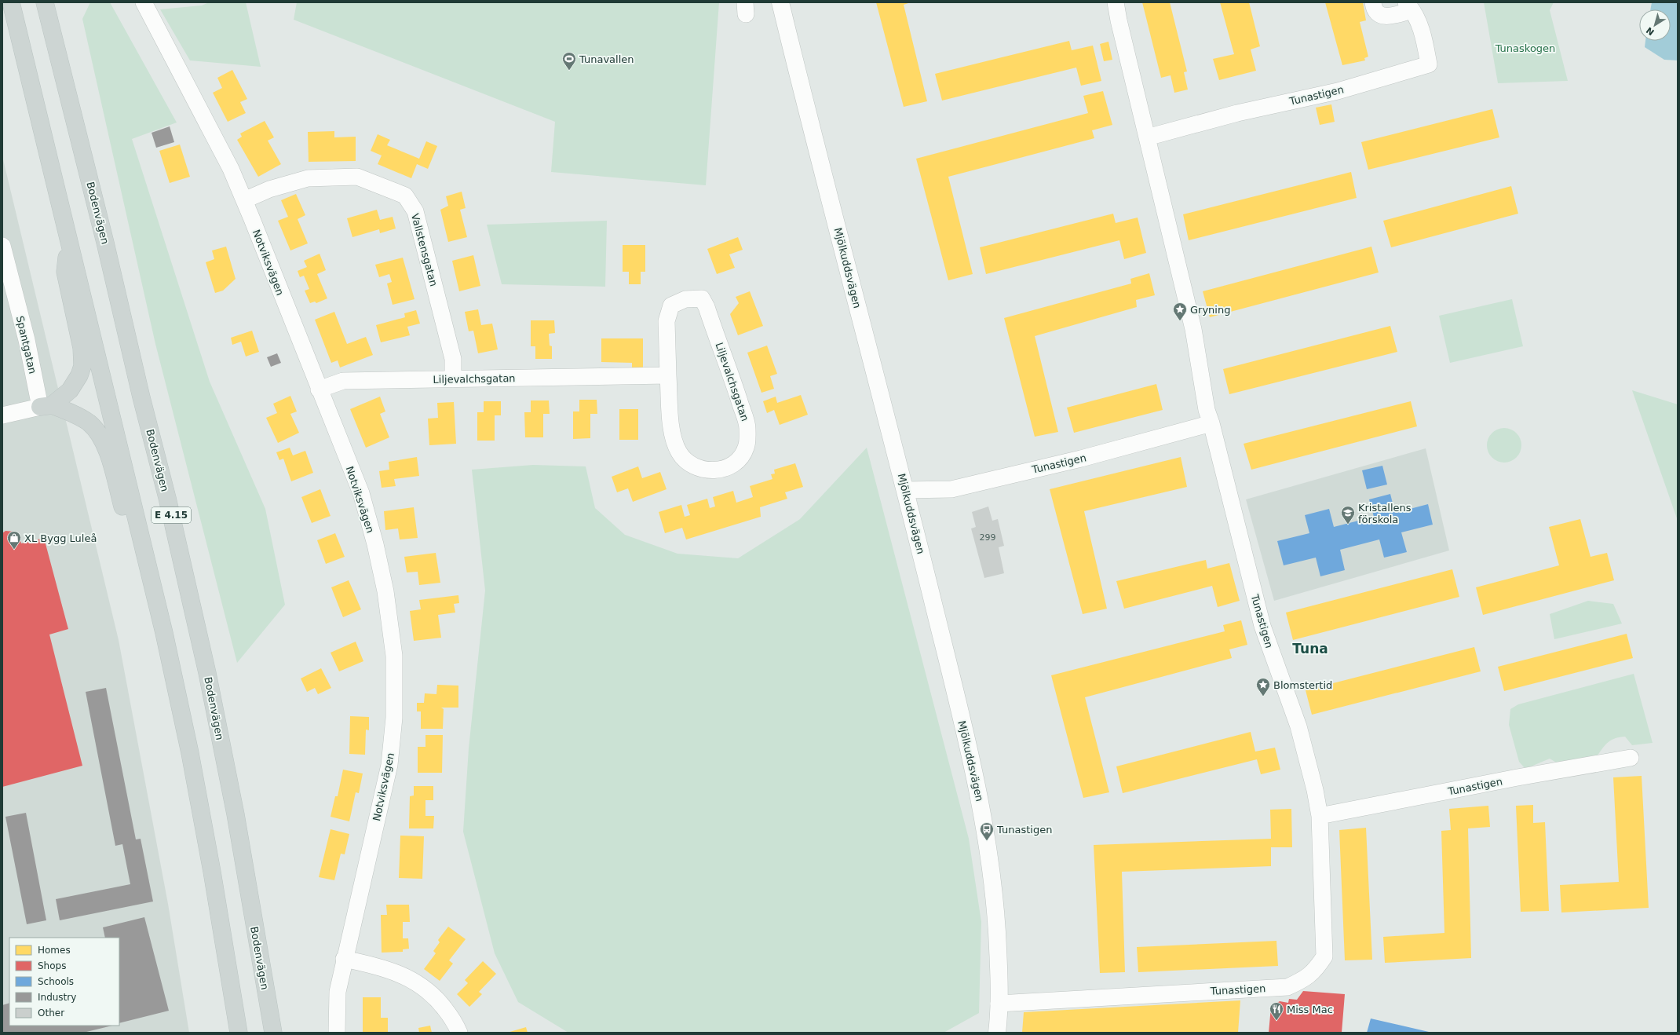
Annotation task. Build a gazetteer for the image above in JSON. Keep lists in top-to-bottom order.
{
  "streets": {
    "main road": ["Bodenvägen", "E 4.15"],
    "street": [
      "Tunastigen",
      "Vallstensgatan",
      "Notviksvägen",
      "Mjölkuddsvägen",
      "Spantgatan",
      "Liljevalchsgatan"
    ]
  },
  "crossings": [
    ["Tunastigen", "Mjölkuddsvägen"],
    ["Vallstensgatan", "Notviksvägen"],
    ["Vallstensgatan", "Liljevalchsgatan"],
    ["Notviksvägen", "Liljevalchsgatan"]
  ],
  "districts": ["Tuna"],
  "parks": ["Tunaskogen"],
  "places": {
    "sports": ["Tunavallen"],
    "place": ["Gryning", "Blomstertid"],
    "school or university": ["Kristallens förskola"],
    "shop": ["XL Bygg Luleå"],
    "bus stop": ["Tunastigen"],
    "restaurant": ["Miss Mac"]
  },
  "house_numbers": ["299"],
  "legend": [
    "Homes",
    "Shops",
    "Schools",
    "Industry",
    "Other"
  ],
  "north": "bottom left"
}
